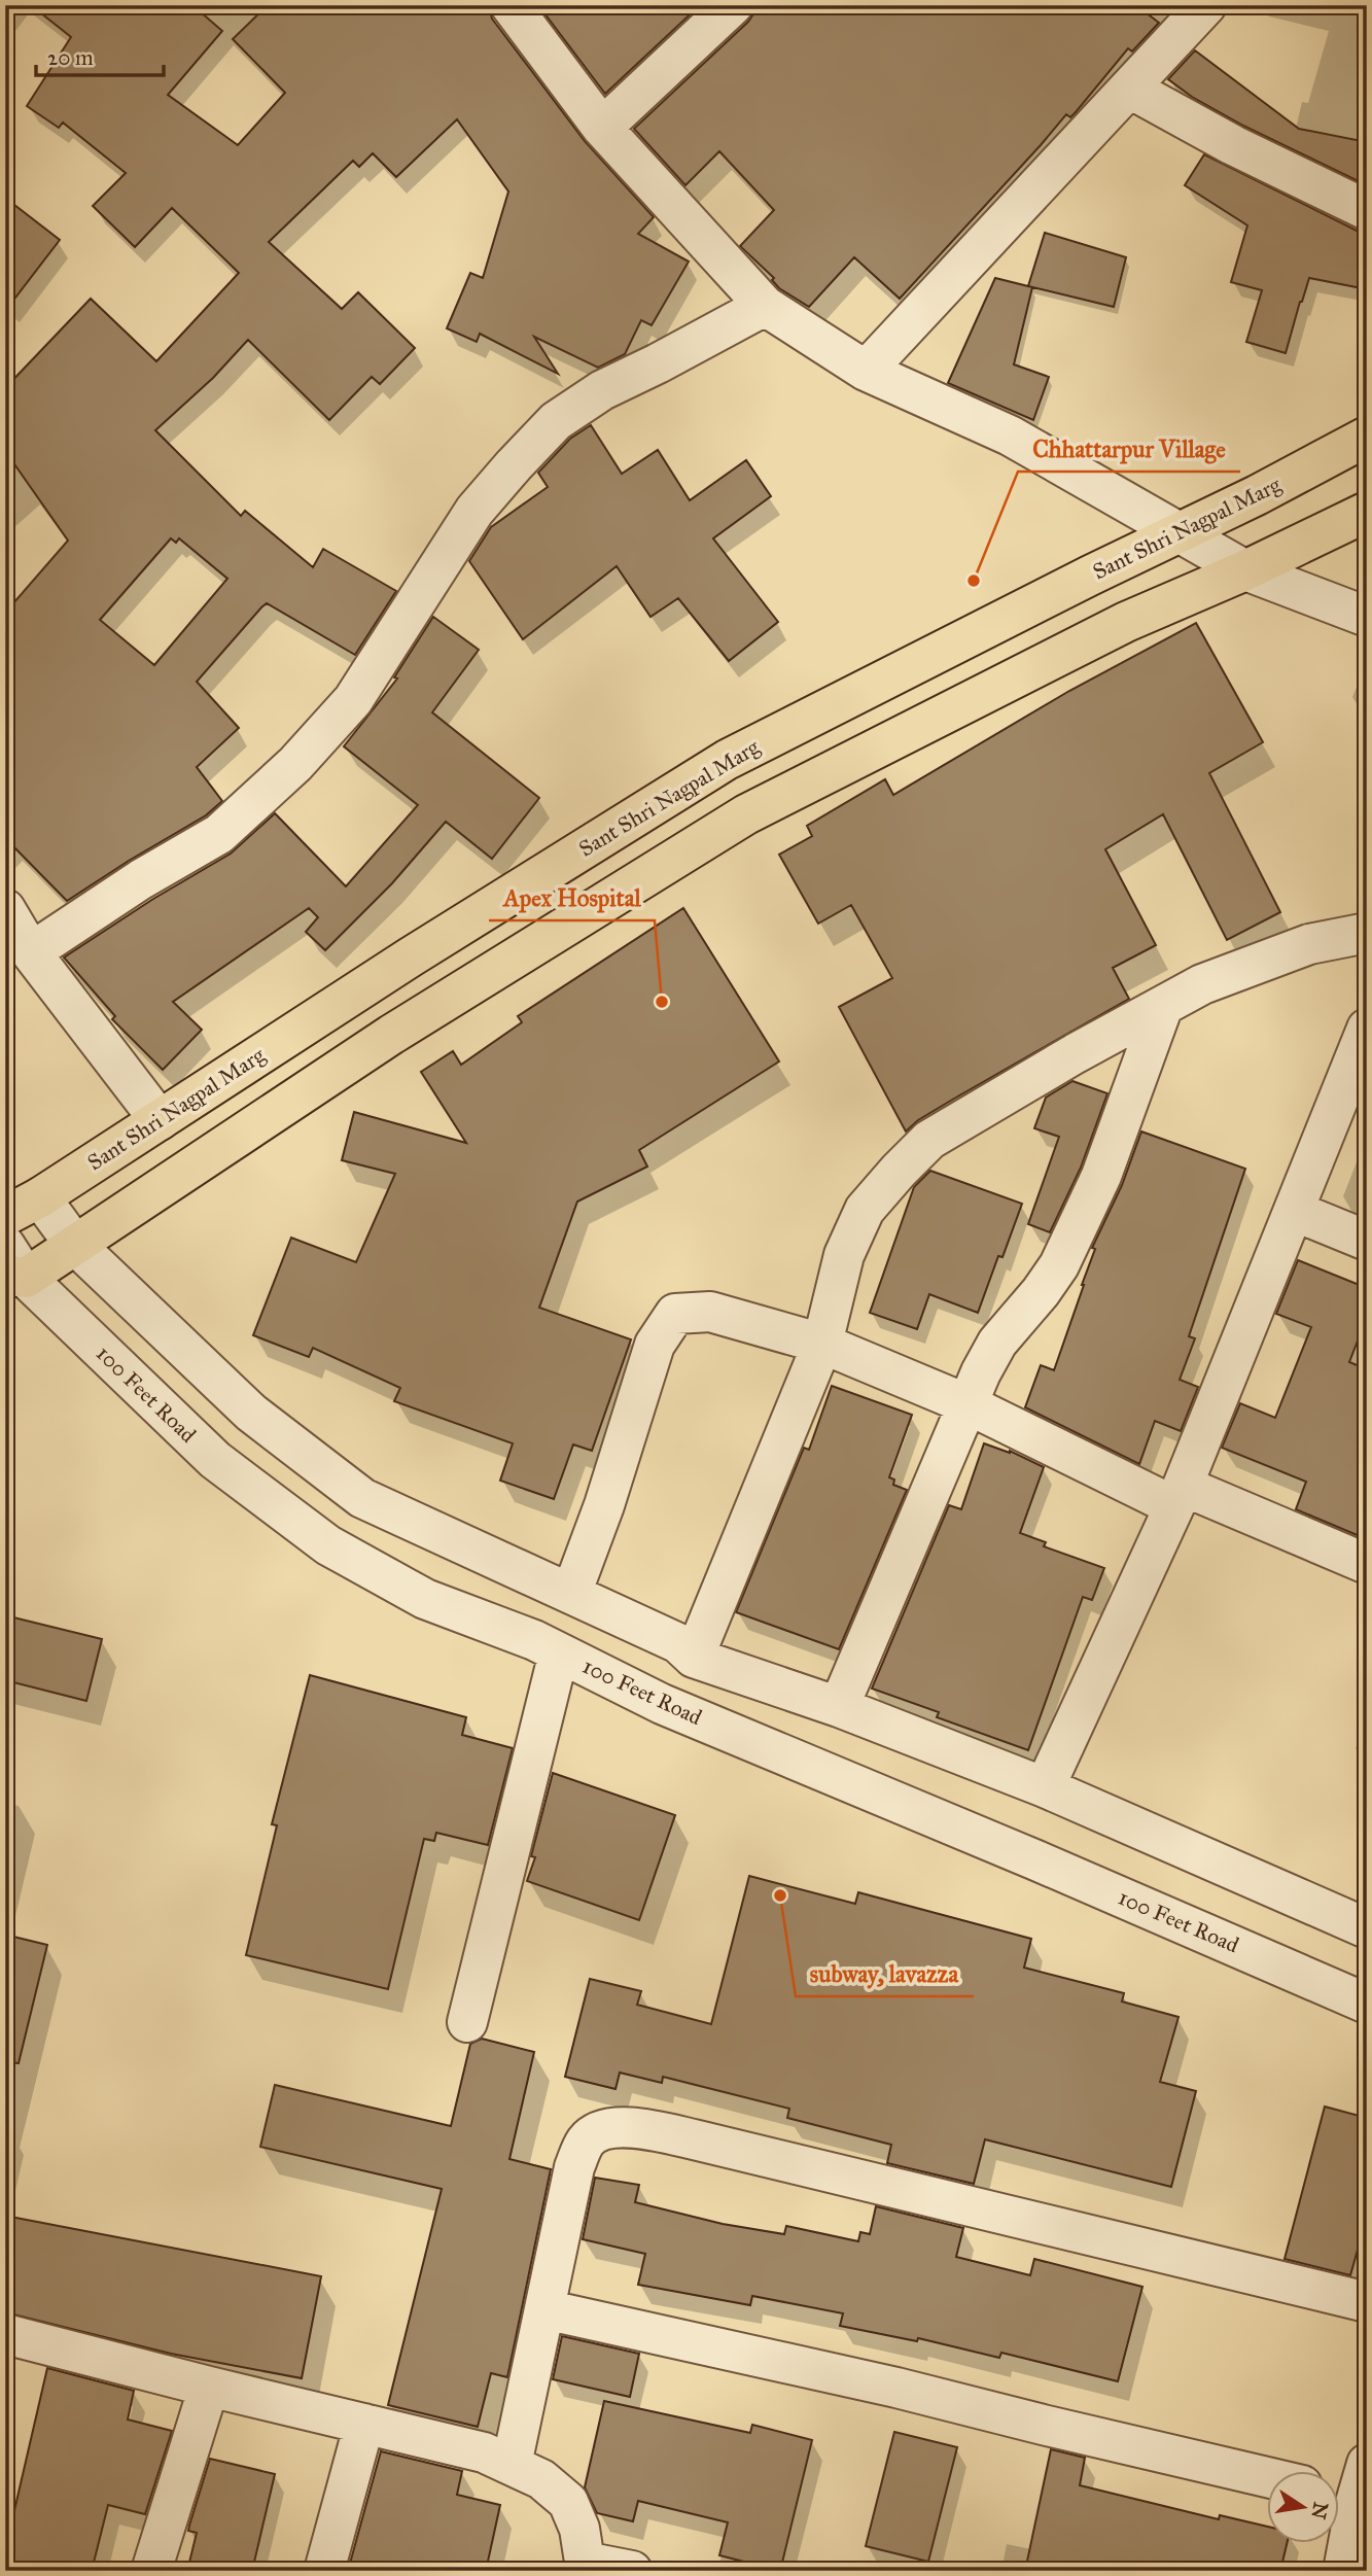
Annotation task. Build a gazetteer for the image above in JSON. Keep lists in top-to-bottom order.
{
  "streets": {
    "main road": ["Sant Shri Nagpal Marg"],
    "street": ["100 Feet Road"]
  },
  "places": ["Chhattarpur Village", "Apex Hospital", "subway, lavazza"],
  "scale_bar": "20 m",
  "north": "right"
}
